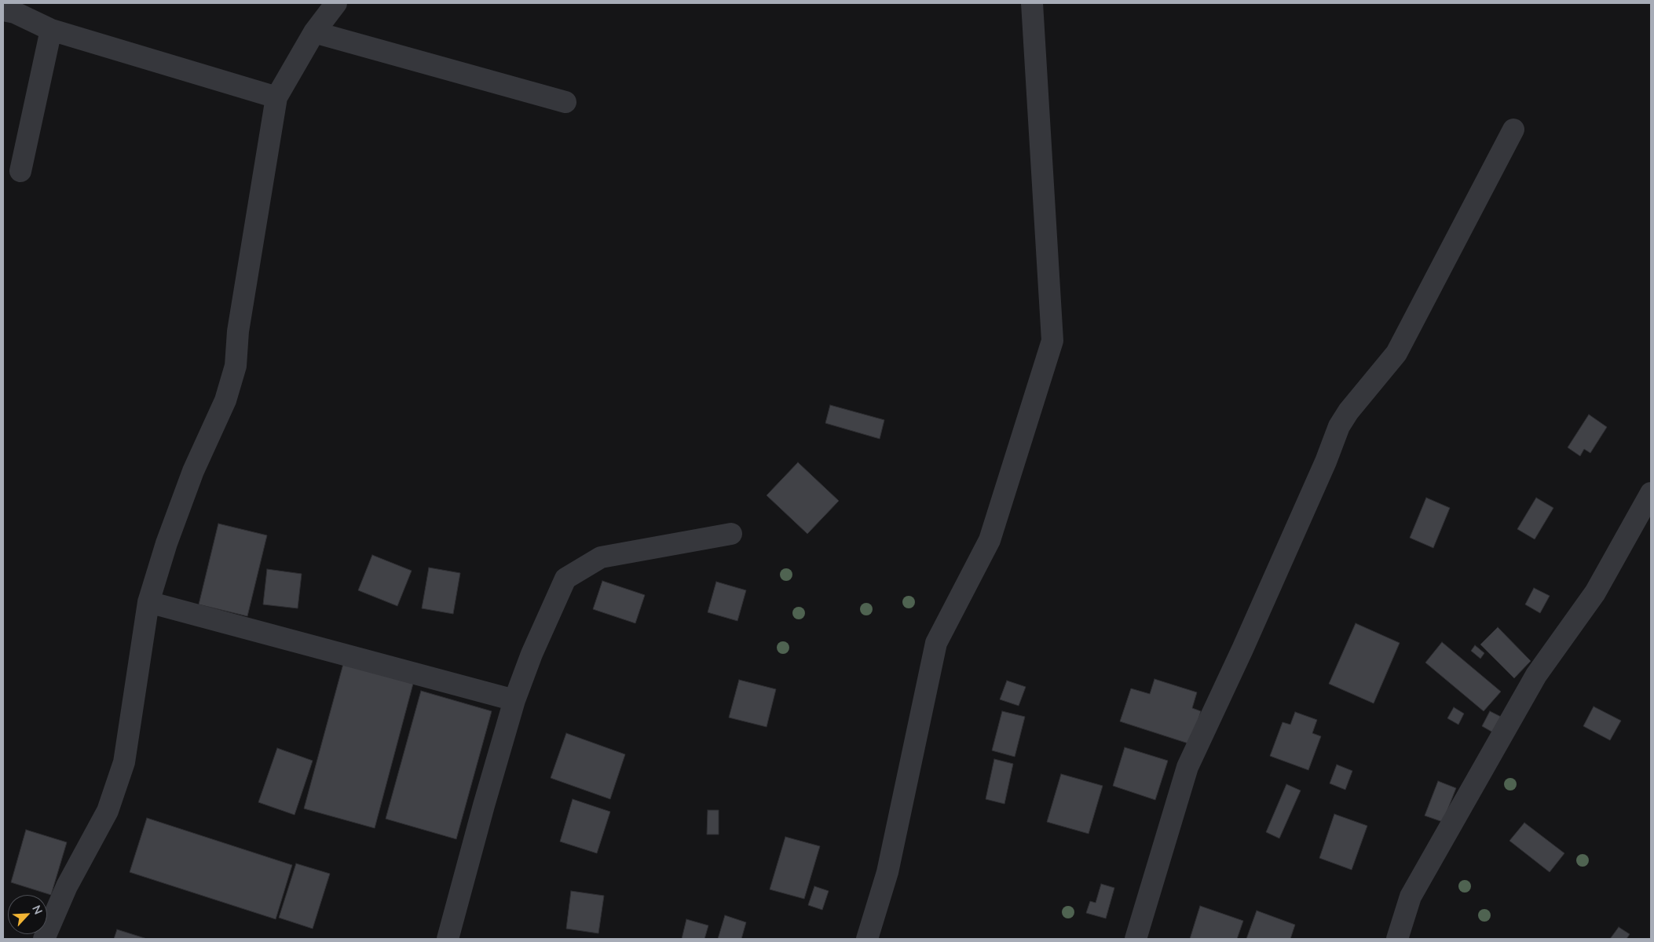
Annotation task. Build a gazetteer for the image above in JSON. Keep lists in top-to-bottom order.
{
  "north": "top right"
}
